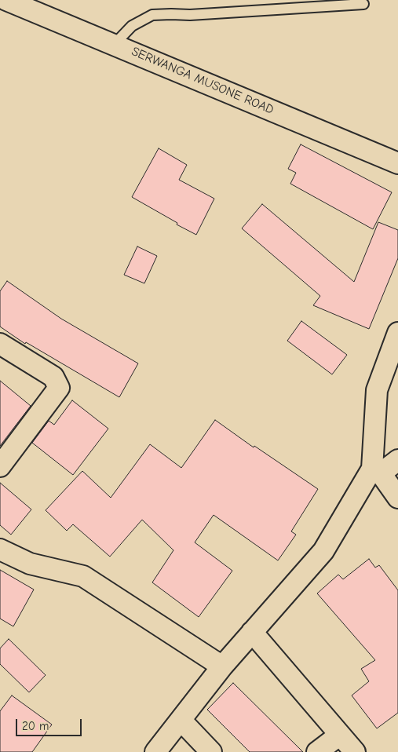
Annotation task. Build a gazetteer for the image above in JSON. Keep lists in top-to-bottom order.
{
  "streets": {
    "street": ["SERWANGA MUSONE ROAD"]
  },
  "scale_bar": "20 m"
}
